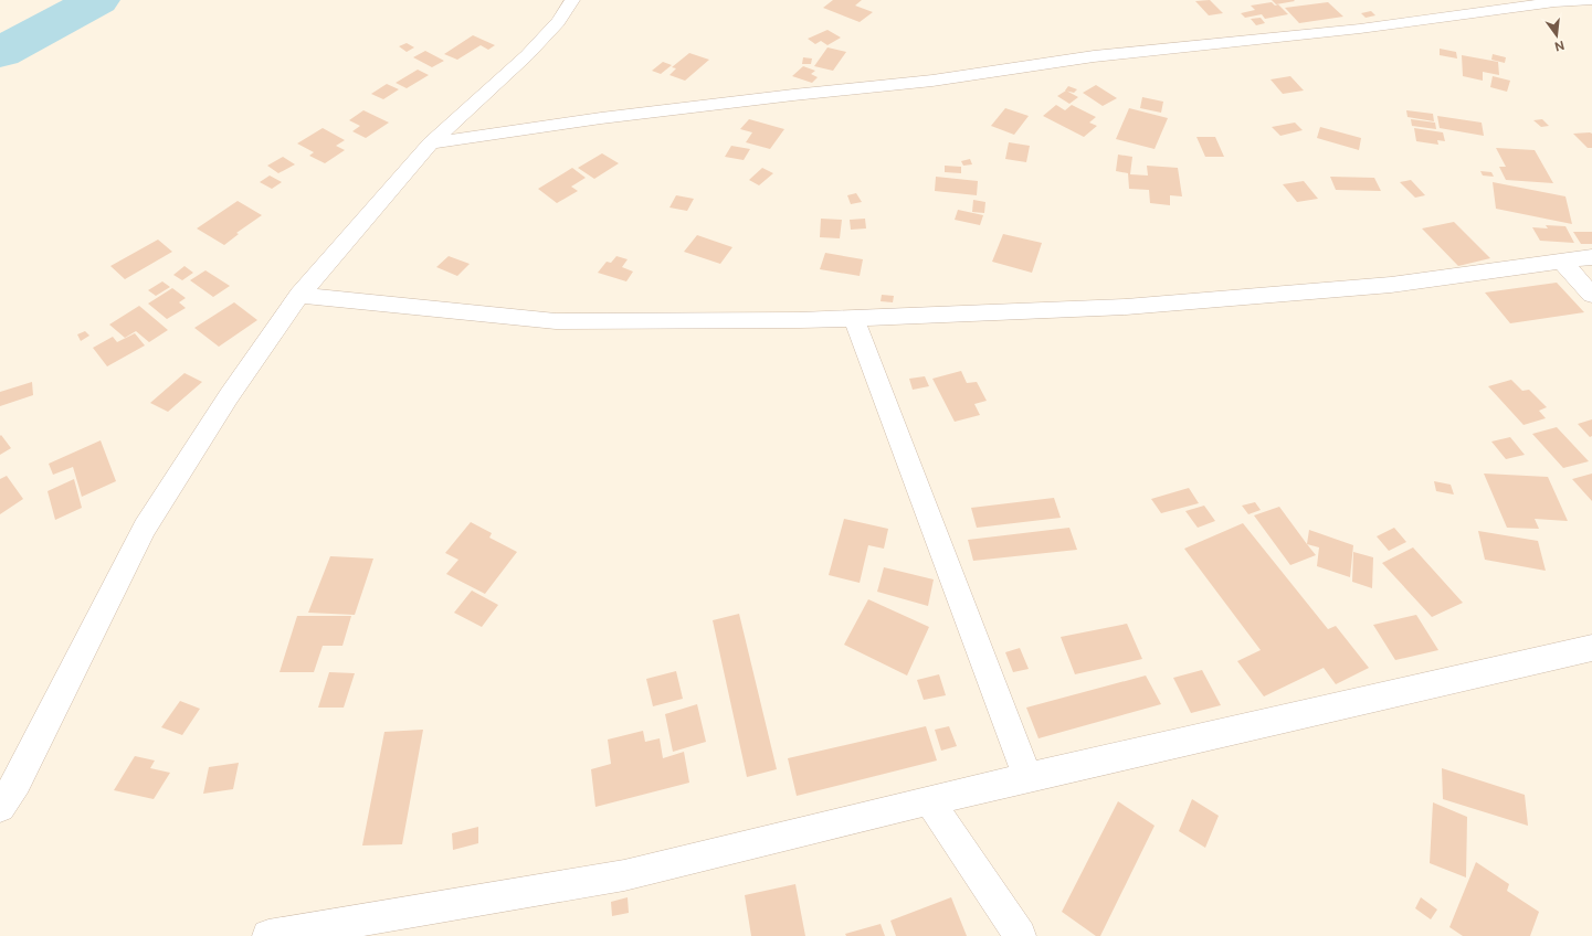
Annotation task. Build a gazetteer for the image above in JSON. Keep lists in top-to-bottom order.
{
  "north": "bottom"
}
